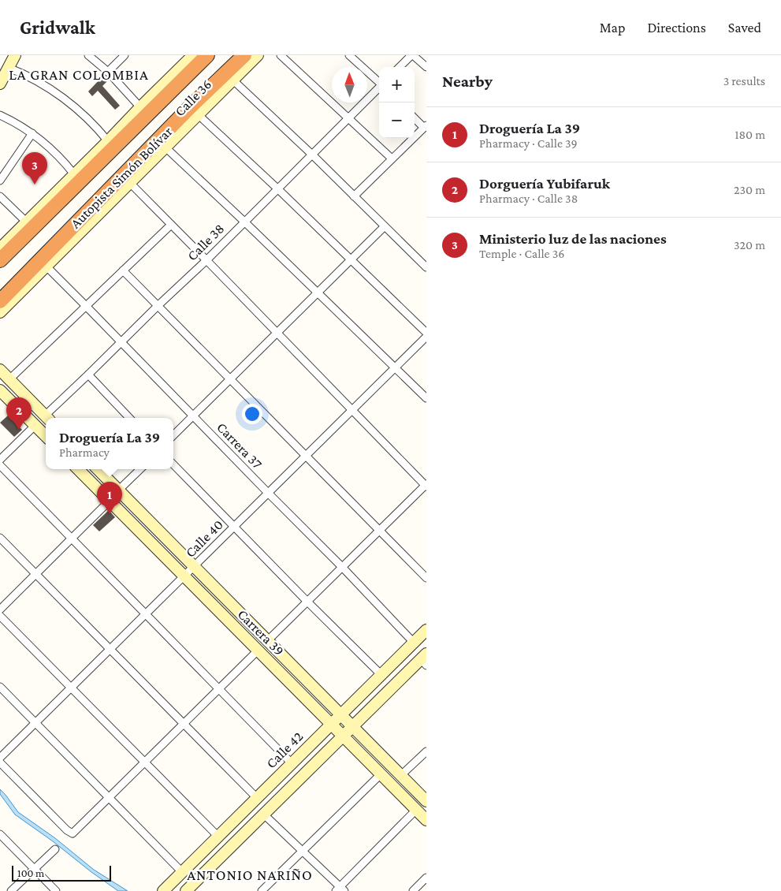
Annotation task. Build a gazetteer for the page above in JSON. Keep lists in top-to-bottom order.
{
  "streets": {
    "highway": ["Autopista Simón Bolívar"],
    "street": [
      "Calle 36",
      "Calle 38",
      "Carrera 37",
      "Calle 40",
      "Carrera 39",
      "Calle 42"
    ]
  },
  "crossings": [
    ["Calle 36", "Autopista Simón Bolívar"],
    ["Calle 36", "Carrera 37"],
    ["Calle 38", "Carrera 37"],
    ["Carrera 37", "Calle 40"],
    ["Carrera 37", "Calle 42"],
    ["Calle 40", "Carrera 39"],
    ["Carrera 39", "Calle 42"]
  ],
  "districts": ["LA GRAN COLOMBIA", "ANTONIO NARIÑO"],
  "scale_bar": "100 m",
  "north": "top",
  "page": {
    "header": "Gridwalk",
    "nav": ["Map", "Directions", "Saved"],
    "heading": ["Nearby", "3 results"],
    "map_buttons": ["+", "−"],
    "list": [
      {
        "mark": "1",
        "name": "Droguería La 39",
        "note": "Pharmacy · Calle 39",
        "value": "180 m"
      },
      {
        "mark": "2",
        "name": "Dorguería Yubifaruk",
        "note": "Pharmacy · Calle 38",
        "value": "230 m"
      },
      {
        "mark": "3",
        "name": "Ministerio luz de las naciones",
        "note": "Temple · Calle 36",
        "value": "320 m"
      }
    ],
    "pins": ["3", "2", "1"],
    "popup": ["Droguería La 39", "Pharmacy"],
    "scale": "100 m"
  }
}
